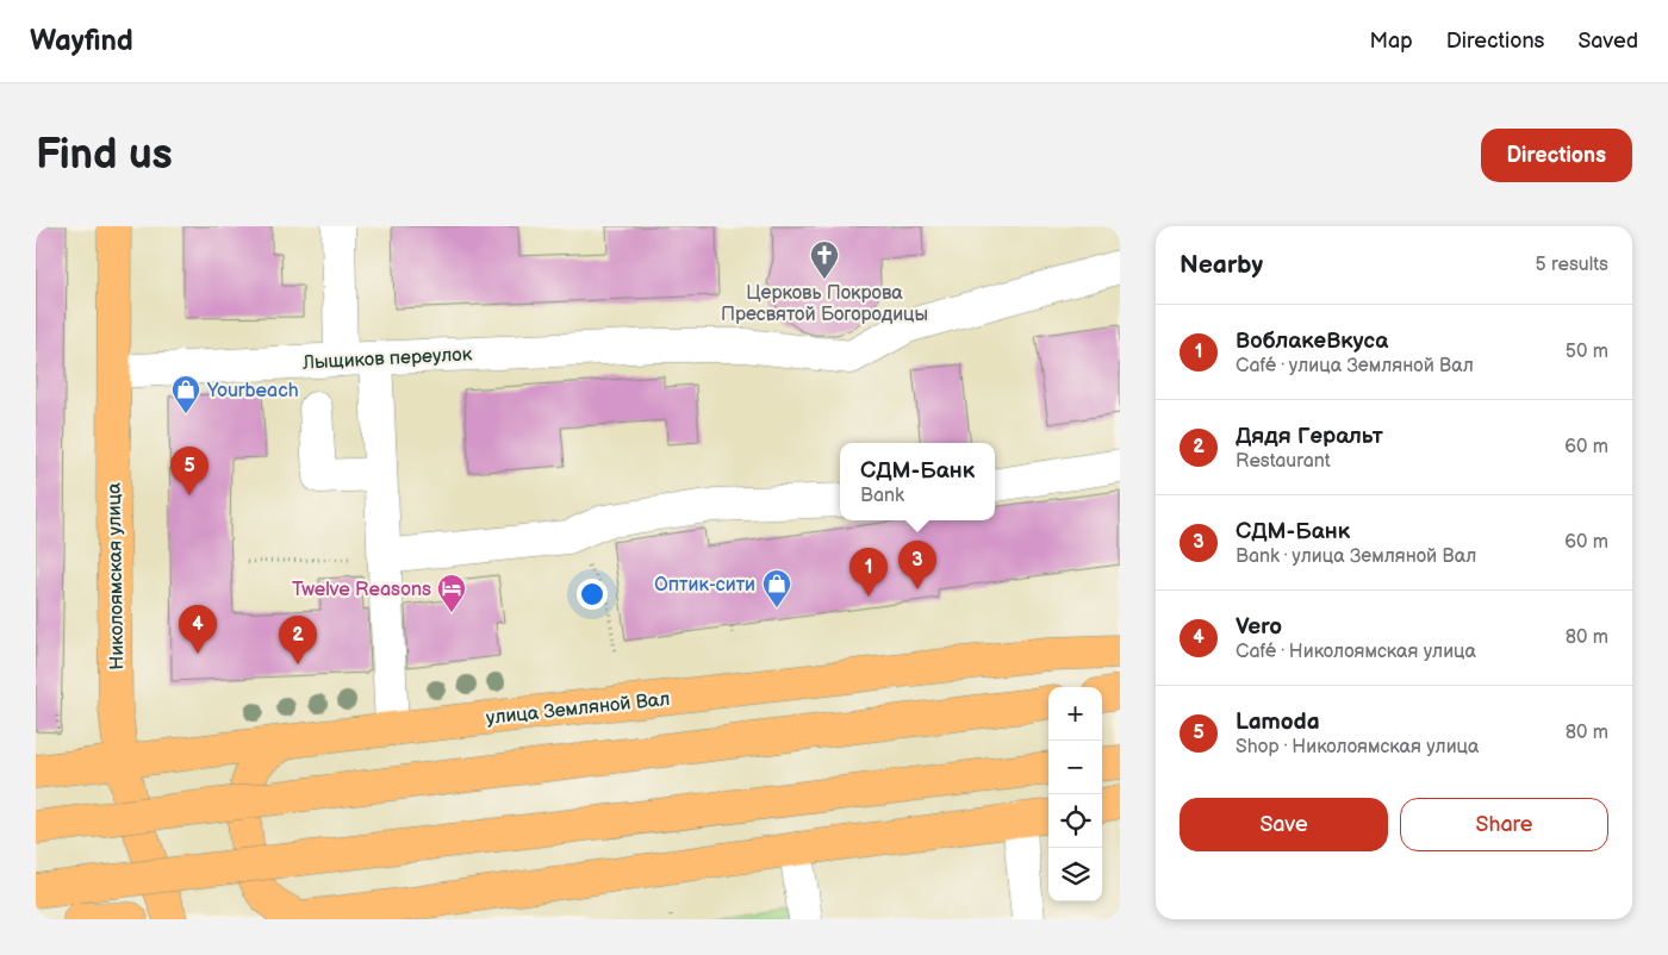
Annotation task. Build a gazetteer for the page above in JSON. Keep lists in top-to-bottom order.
{
  "streets": {
    "main road": ["Николоямская улица", "улица Земляной Вал"],
    "street": ["Лыщиков переулок"]
  },
  "crossings": [
    ["Лыщиков переулок", "Николоямская улица"],
    ["Николоямская улица", "улица Земляной Вал"]
  ],
  "places": {
    "church": ["Церковь Покрова Пресвятой Богородицы"],
    "shop": ["Yourbeach", "Оптик-сити"],
    "hotel": ["Twelve Reasons"]
  },
  "page": {
    "header": "Wayfind",
    "nav": ["Map", "Directions", "Saved"],
    "buttons": [
      "Directions",
      ["Save", "Share"]
    ],
    "title": "Find us",
    "heading": ["Nearby", "5 results"],
    "list": [
      {
        "mark": "1",
        "name": "ВоблакеВкуса",
        "note": "Café · улица Земляной Вал",
        "value": "50 m"
      },
      {
        "mark": "2",
        "name": "Дядя Геральт",
        "note": "Restaurant",
        "value": "60 m"
      },
      {
        "mark": "3",
        "name": "СДМ-Банк",
        "note": "Bank · улица Земляной Вал",
        "value": "60 m"
      },
      {
        "mark": "4",
        "name": "Vero",
        "note": "Café · Николоямская улица",
        "value": "80 m"
      },
      {
        "mark": "5",
        "name": "Lamoda",
        "note": "Shop · Николоямская улица",
        "value": "80 m"
      }
    ],
    "popup": ["СДМ-Банк", "Bank"],
    "pins": [
      "5",
      "3",
      "1",
      "4",
      "2"
    ],
    "map_buttons": ["+", "−"]
  }
}
